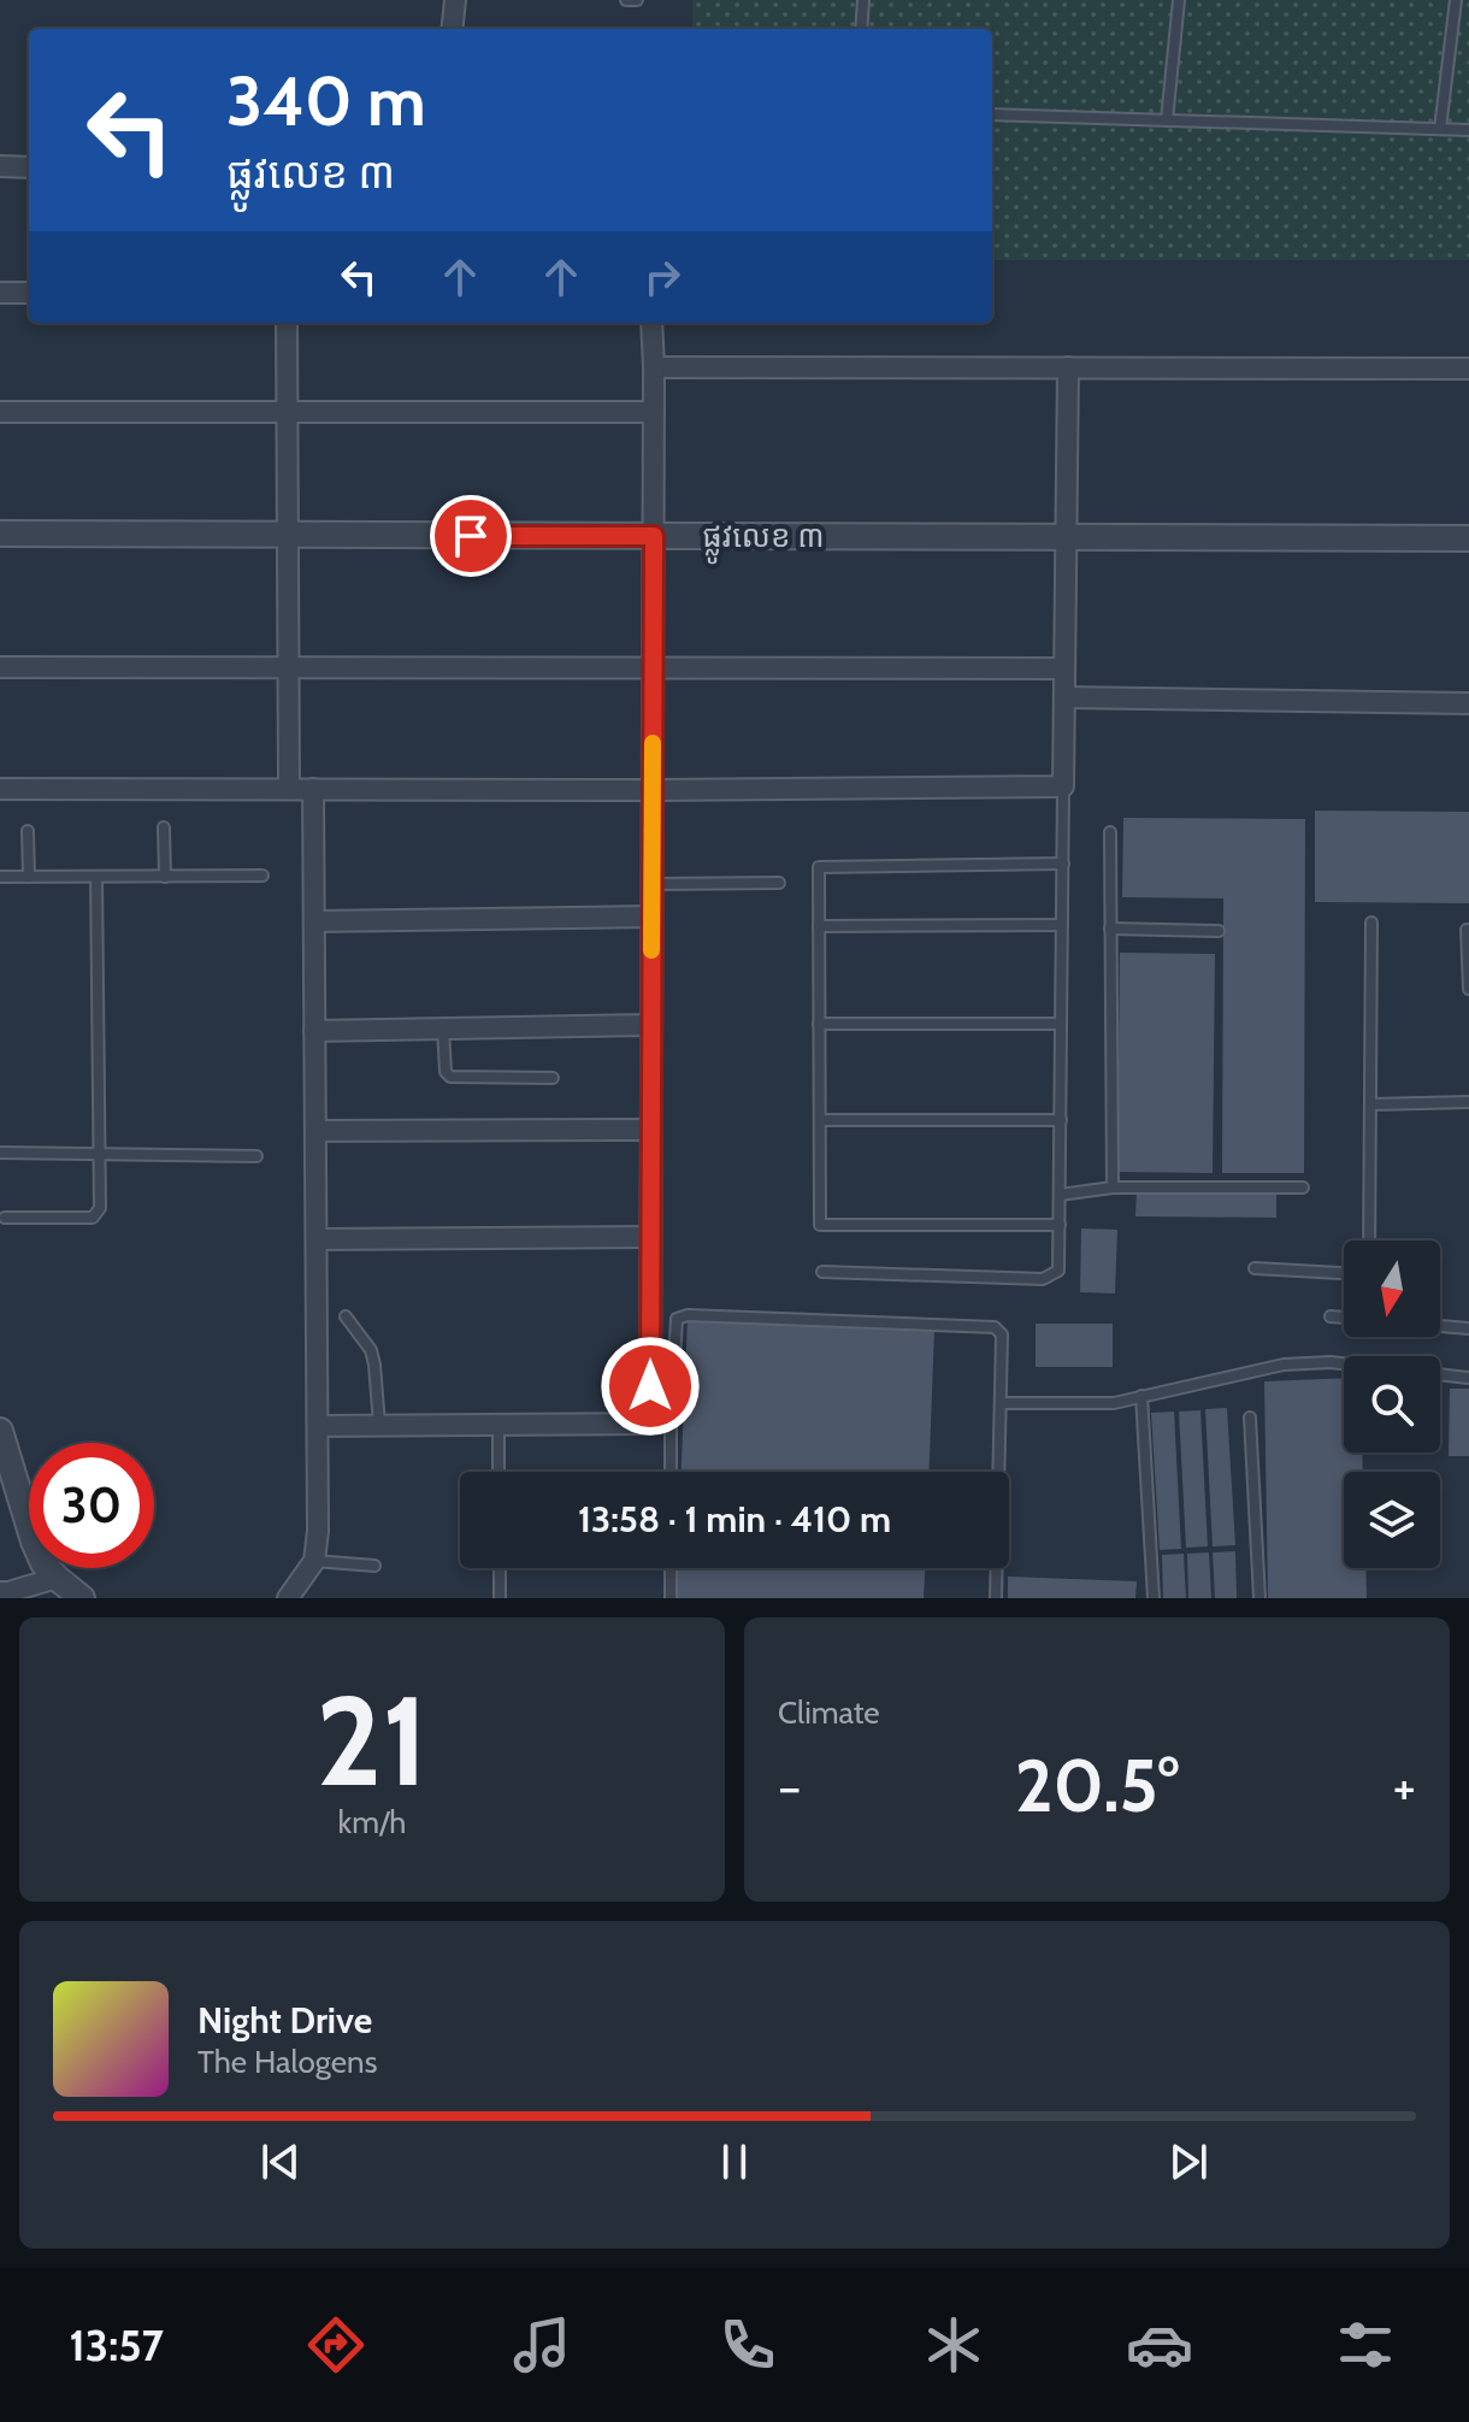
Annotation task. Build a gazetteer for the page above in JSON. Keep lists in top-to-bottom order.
{
  "streets": {
    "street": ["ផ្លូវលេខ ៣"]
  },
  "north": "bottom",
  "page": {
    "turn": ["340 m", "ផ្លូវលេខ ៣"],
    "limit": "30",
    "trip": "13:58 · 1 min · 410 m",
    "tile": [
      ["21", "km/h"],
      "Climate"
    ],
    "heat": ["−", "20.5°", "+"],
    "song": ["Night Drive", "The Halogens"],
    "tabs": "13:57"
  }
}
